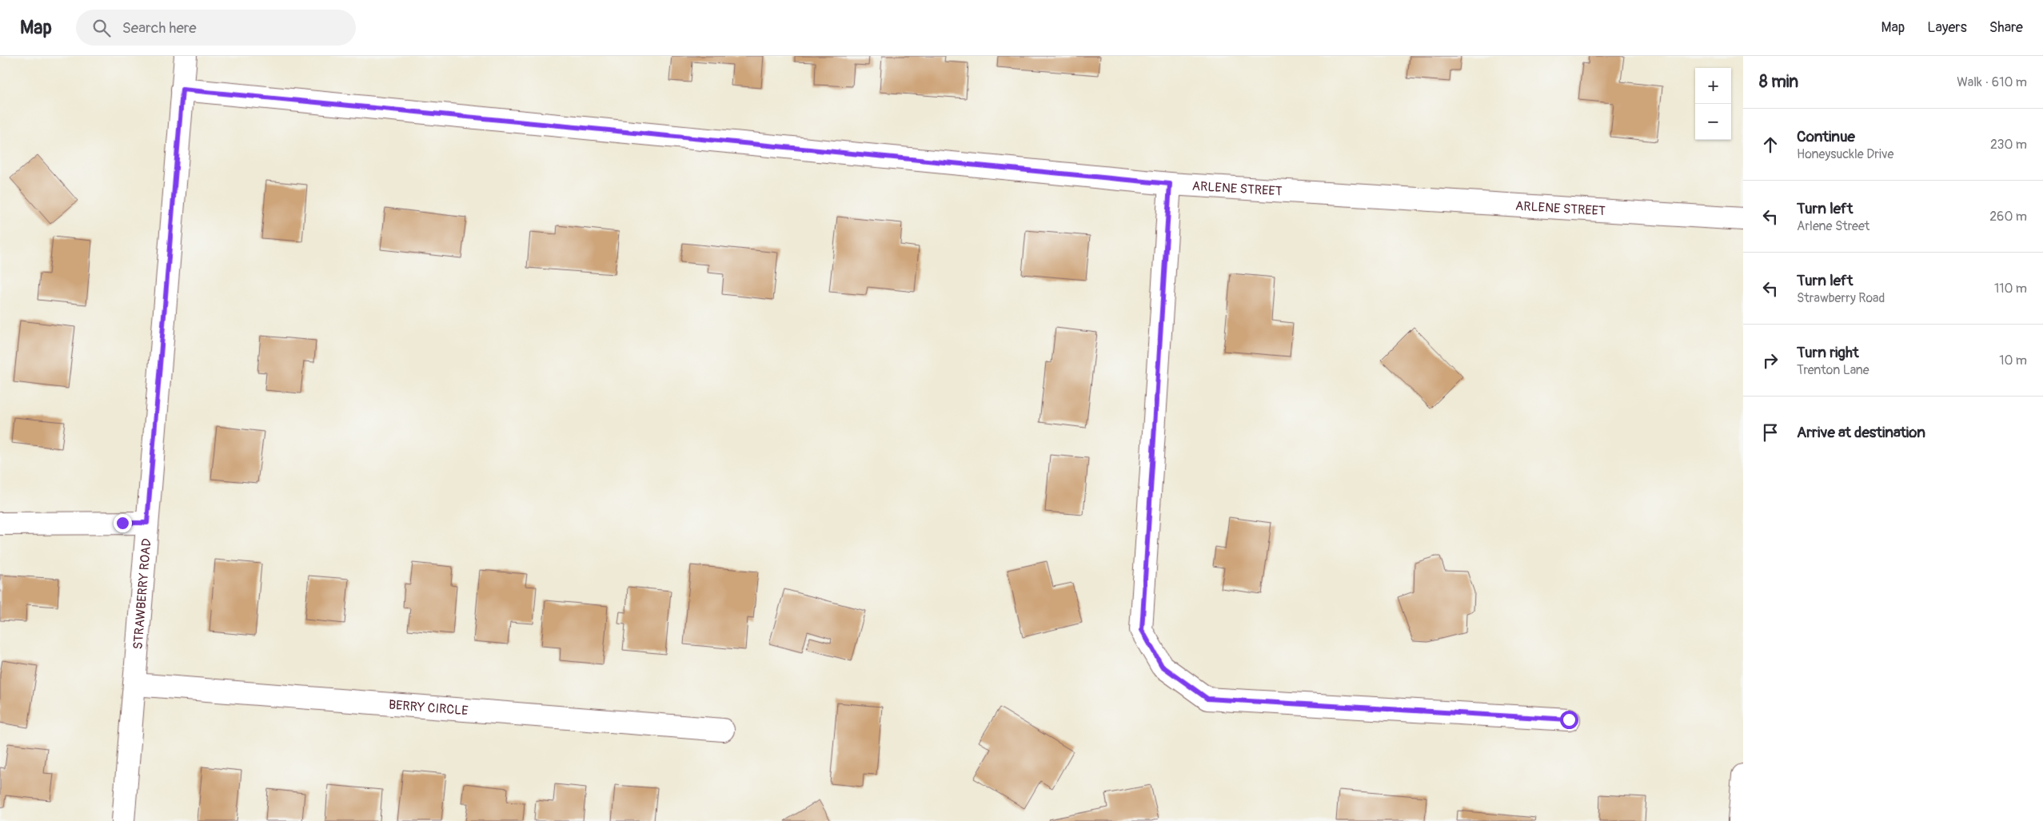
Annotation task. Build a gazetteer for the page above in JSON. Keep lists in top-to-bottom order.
{
  "streets": {
    "street": ["ARLENE STREET", "STRAWBERRY ROAD", "BERRY CIRCLE"]
  },
  "crossings": [
    ["ARLENE STREET", "STRAWBERRY ROAD"],
    ["STRAWBERRY ROAD", "BERRY CIRCLE"]
  ],
  "page": {
    "header": "Map",
    "search": "Search here",
    "nav": ["Map", "Layers", "Share"],
    "heading": ["8 min", "Walk · 610 m"],
    "map_buttons": ["+", "−"],
    "list": [
      ["Continue", "Honeysuckle Drive", "230 m"],
      ["Turn left", "Arlene Street", "260 m"],
      ["Turn left", "Strawberry Road", "110 m"],
      ["Turn right", "Trenton Lane", "10 m"],
      "Arrive at destination"
    ]
  }
}
